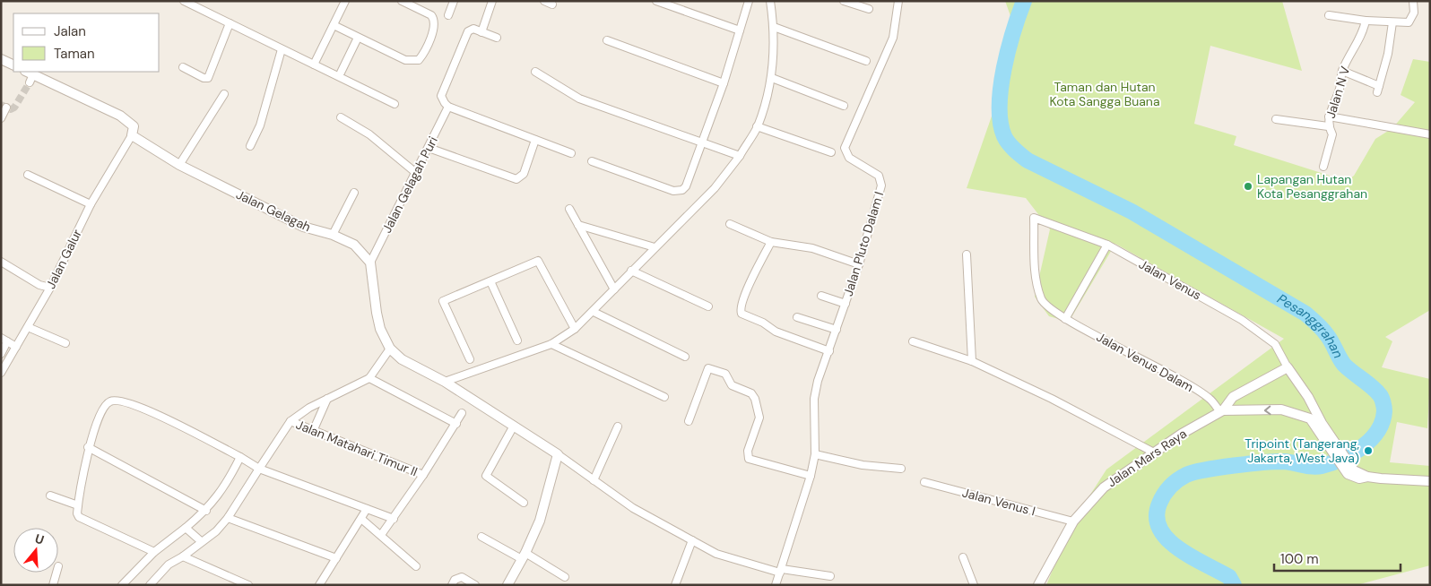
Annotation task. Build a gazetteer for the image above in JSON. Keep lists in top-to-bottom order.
{
  "streets": {
    "street": [
      "Jalan N V",
      "Jalan Gelagah Puri",
      "Jalan Gelagah",
      "Jalan Pluto Dalam I",
      "Jalan Galur",
      "Jalan Venus",
      "Jalan Venus Dalam",
      "Jalan Matahari Timur II",
      "Jalan Mars Raya",
      "Jalan Venus I"
    ]
  },
  "crossings": [
    ["Jalan Gelagah Puri", "Jalan Gelagah"],
    ["Jalan Gelagah", "Jalan Galur"],
    ["Jalan Venus", "Jalan Venus Dalam"],
    ["Jalan Venus", "Jalan Mars Raya"],
    ["Jalan Venus Dalam", "Jalan Mars Raya"],
    ["Jalan Mars Raya", "Jalan Venus I"]
  ],
  "water": ["Pesanggrahan"],
  "parks": ["Taman dan Hutan Kota Sangga Buana"],
  "places": ["Lapangan Hutan Kota Pesanggrahan", "Tripoint (Tangerang, Jakarta, West Java)"],
  "legend": ["Jalan", "Taman"],
  "scale_bar": "100 m",
  "north": "top"
}
